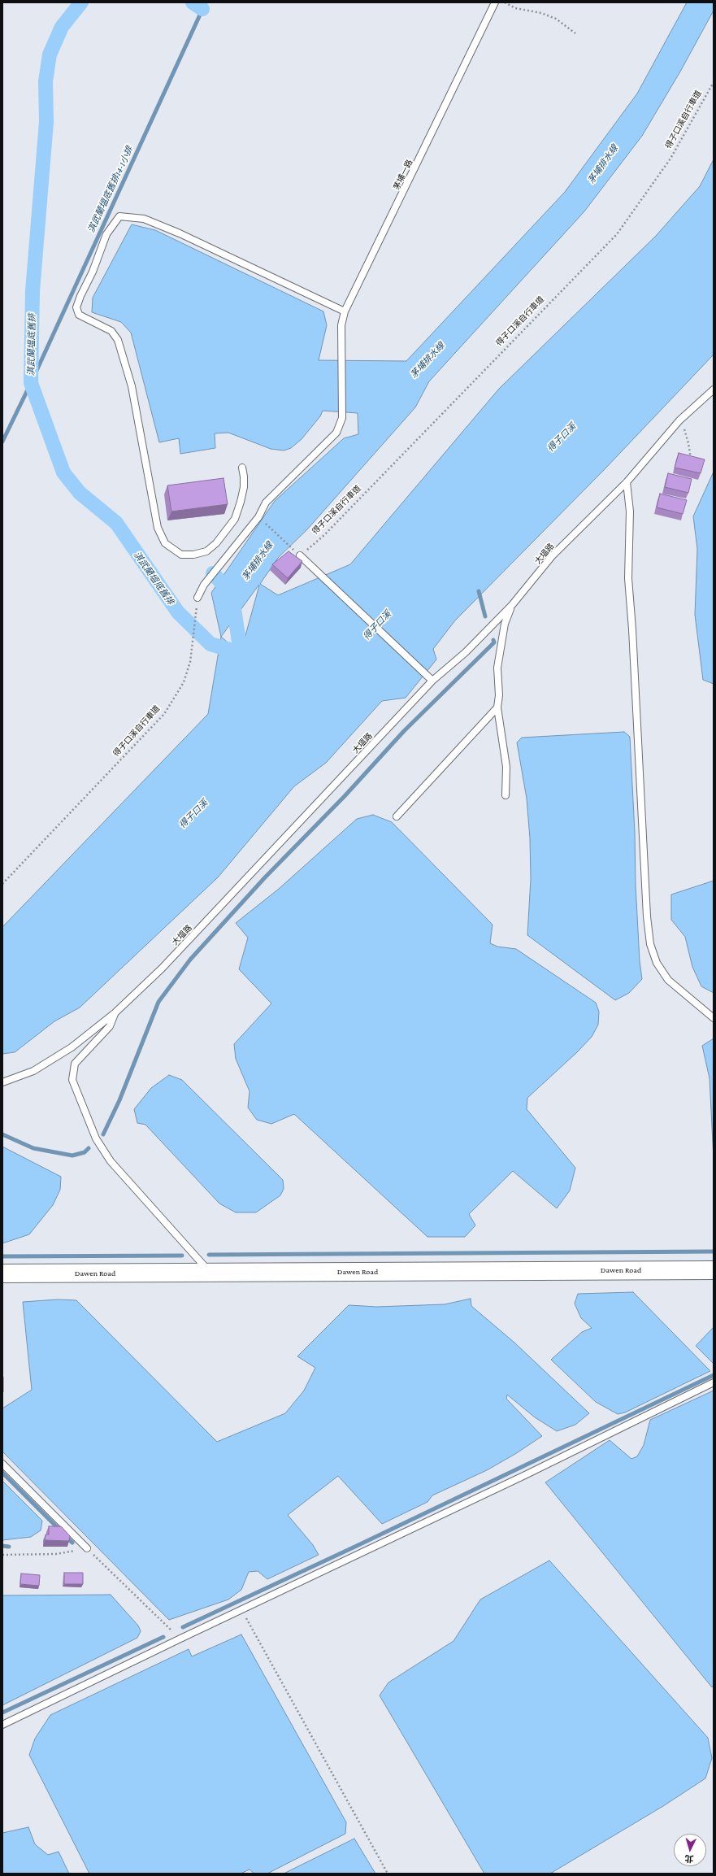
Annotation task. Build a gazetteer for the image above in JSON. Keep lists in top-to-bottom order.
{
  "streets": {
    "street": ["Dawen Road"],
    "lane": ["茅埔一路", "大塭路"],
    "path": ["得子口溪自行車道"]
  },
  "water": [
    "茅埔排水線",
    "淇武蘭塭底舊排14-1小排",
    "淇武蘭塭底舊排",
    "得子口溪"
  ],
  "north": "bottom"
}
